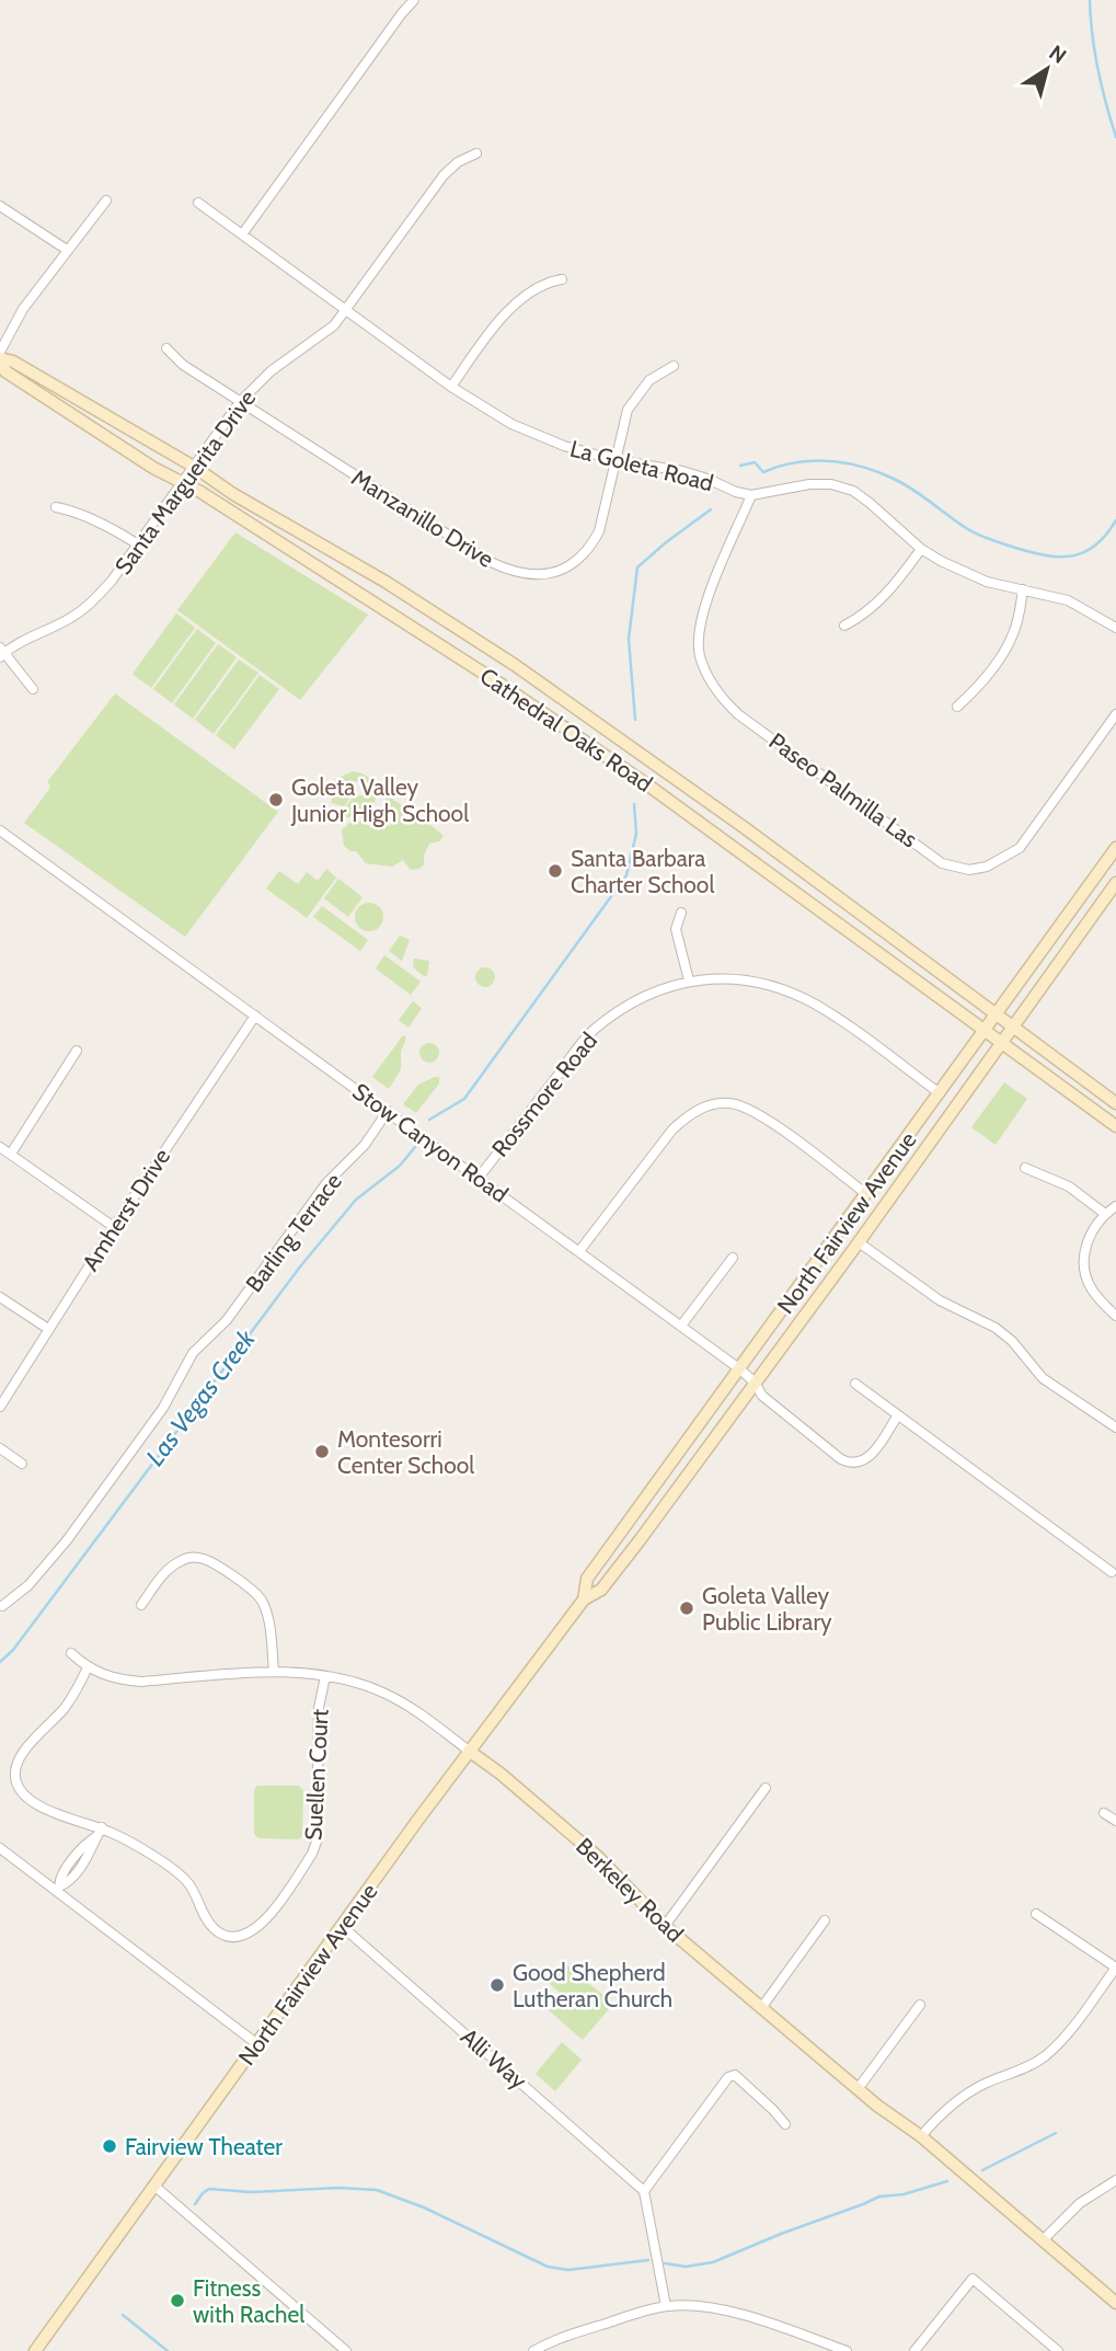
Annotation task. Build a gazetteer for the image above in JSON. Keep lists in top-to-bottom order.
{
  "streets": {
    "main road": ["Cathedral Oaks Road", "North Fairview Avenue", "Berkeley Road"],
    "street": [
      "La Goleta Road",
      "Santa Marguerita Drive",
      "Manzanillo Drive",
      "Paseo Palmilla Las",
      "Rossmore Road",
      "Stow Canyon Road",
      "Amherst Drive",
      "Barling Terrace",
      "Suellen Court",
      "Alli Way"
    ]
  },
  "crossings": [
    ["La Goleta Road", "Santa Marguerita Drive"],
    ["La Goleta Road", "Manzanillo Drive"],
    ["La Goleta Road", "Paseo Palmilla Las"],
    ["Santa Marguerita Drive", "Manzanillo Drive"],
    ["Santa Marguerita Drive", "Cathedral Oaks Road"],
    ["Cathedral Oaks Road", "North Fairview Avenue"],
    ["Rossmore Road", "Stow Canyon Road"],
    ["Rossmore Road", "North Fairview Avenue"],
    ["Stow Canyon Road", "Amherst Drive"],
    ["Stow Canyon Road", "North Fairview Avenue"],
    ["Stow Canyon Road", "Barling Terrace"],
    ["North Fairview Avenue", "Berkeley Road"],
    ["North Fairview Avenue", "Alli Way"],
    ["Suellen Court", "Berkeley Road"]
  ],
  "water": ["Las Vegas Creek"],
  "places": [
    "Goleta Valley Junior High School",
    "Santa Barbara Charter School",
    "Montesorri Center School",
    "Goleta Valley Public Library",
    "Good Shepherd Lutheran Church",
    "Fairview Theater",
    "Fitness with Rachel"
  ],
  "north": "top right"
}
